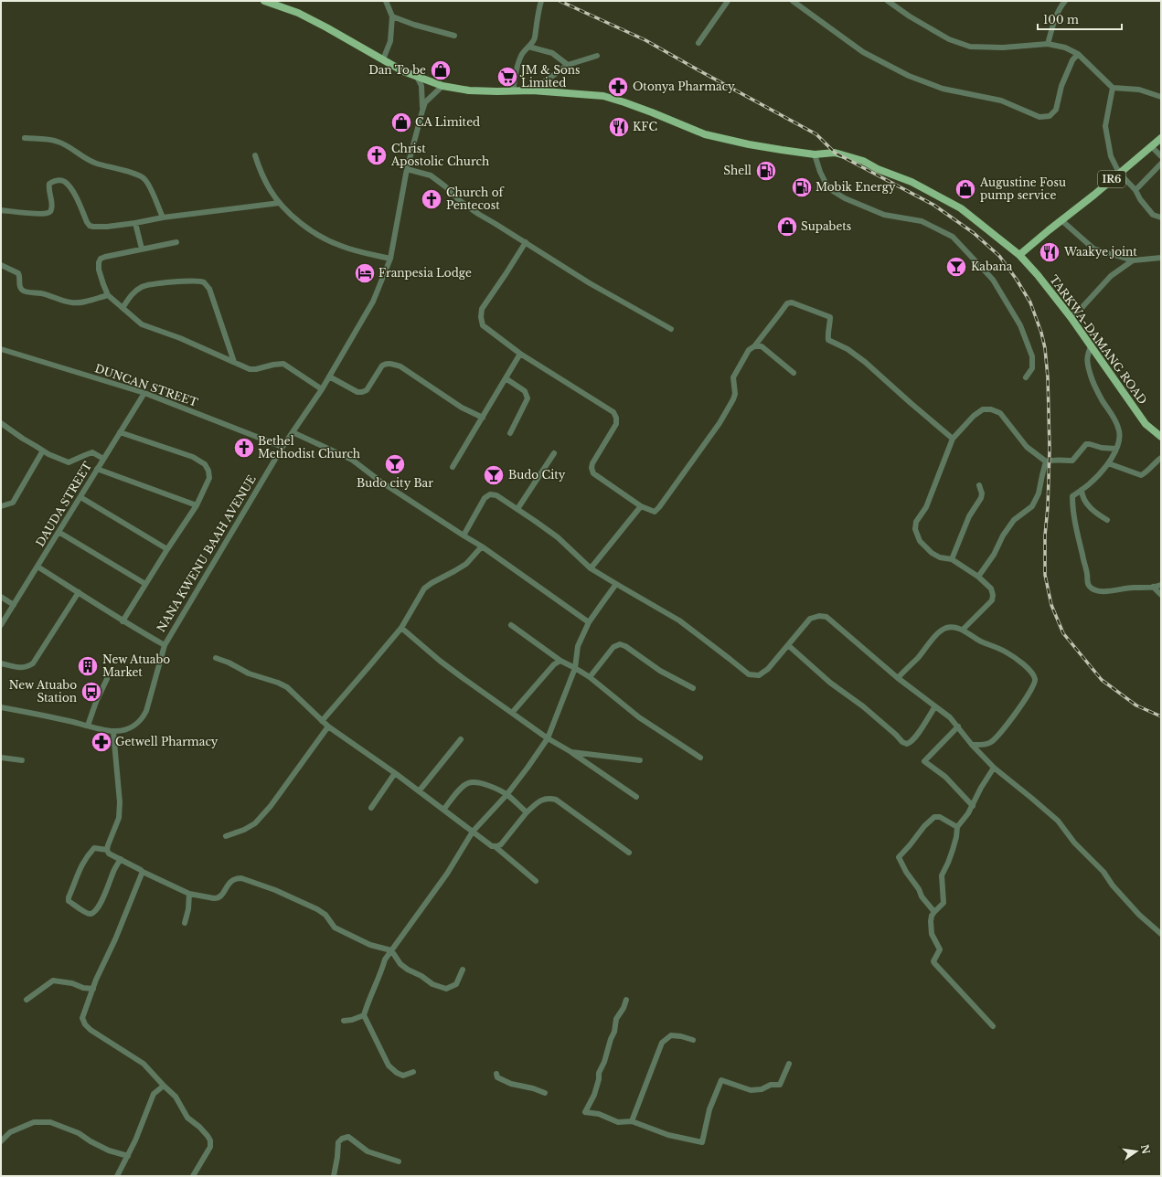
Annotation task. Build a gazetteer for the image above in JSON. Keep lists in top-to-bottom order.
{
  "streets": {
    "main road": ["IR6", "TARKWA-DAMANG ROAD"],
    "street": ["DUNCAN STREET", "DAUDA STREET", "NANA KWENU BAAH AVENUE"]
  },
  "crossings": [
    ["IR6", "TARKWA-DAMANG ROAD"],
    ["TARKWA-DAMANG ROAD", "NANA KWENU BAAH AVENUE"],
    ["DUNCAN STREET", "DAUDA STREET"],
    ["DUNCAN STREET", "NANA KWENU BAAH AVENUE"]
  ],
  "places": {
    "shop": [
      "Dan To be",
      "CA Limited",
      "Augustine Fosu pump service",
      "Supabets"
    ],
    "supermarket": ["JM & Sons Limited"],
    "pharmacy": ["Otonya Pharmacy", "Getwell Pharmacy"],
    "restaurant": ["KFC", "Waakye joint"],
    "church": ["Christ Apostolic Church", "Church of Pentecost", "Bethel Methodist Church"],
    "fuel station": ["Shell", "Mobik Energy"],
    "bar": ["Kabana", "Budo city Bar", "Budo City"],
    "hotel": ["Franpesia Lodge"],
    "building": ["New Atuabo Market"],
    "bus stop": ["New Atuabo Station"]
  },
  "scale_bar": "100 m",
  "north": "right"
}
